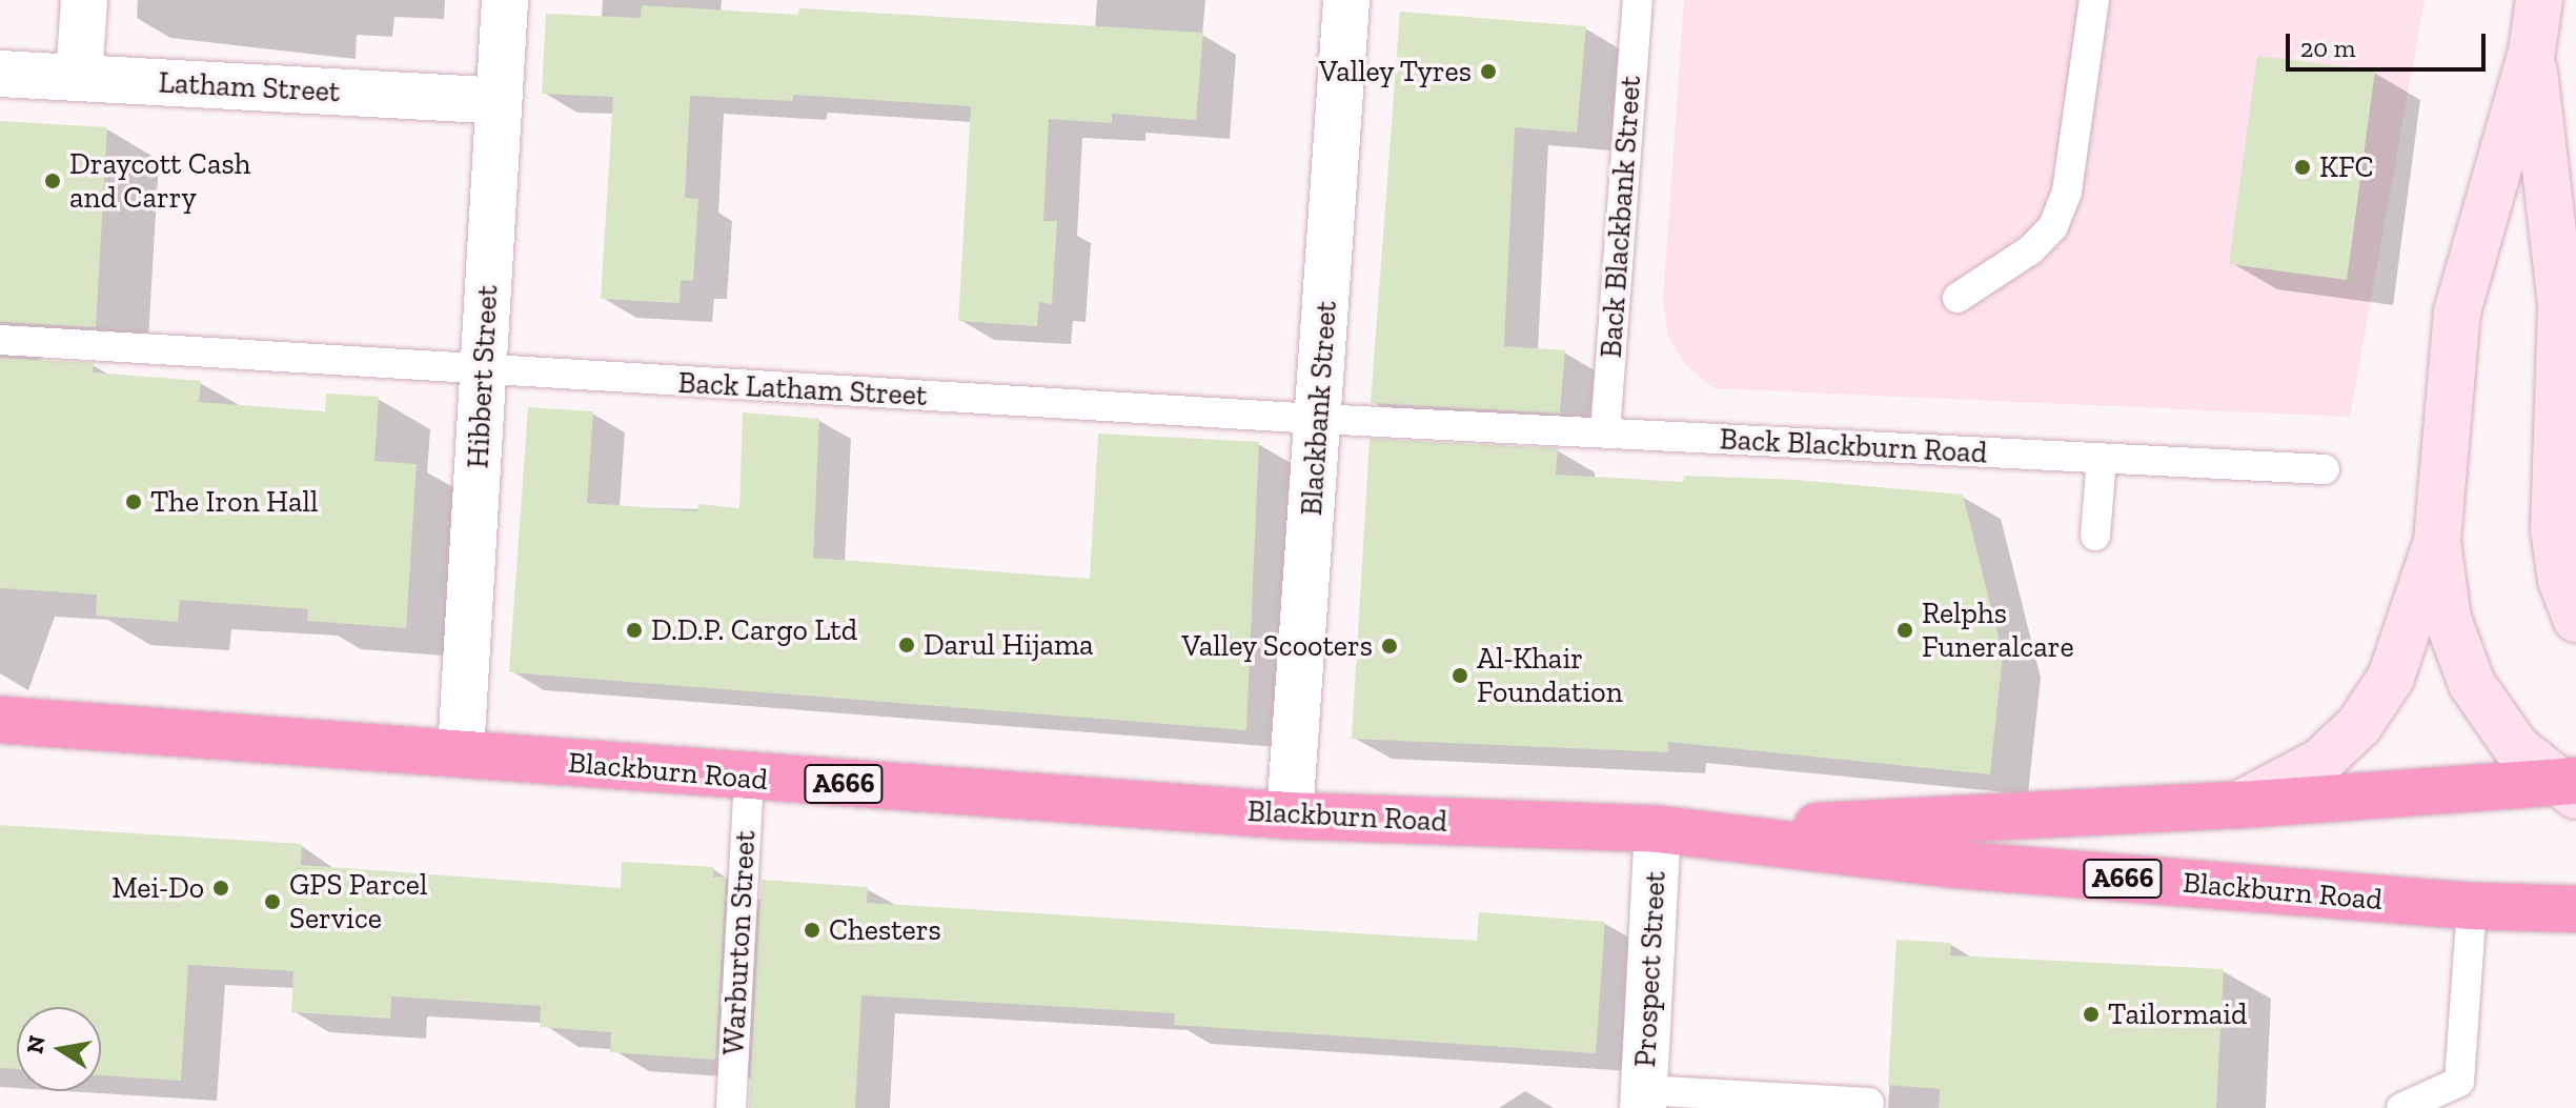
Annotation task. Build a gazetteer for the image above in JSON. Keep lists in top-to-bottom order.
{
  "streets": {
    "highway": ["Blackburn Road", "A666"],
    "street": [
      "Latham Street",
      "Hibbert Street",
      "Blackbank Street",
      "Prospect Street"
    ],
    "lane": [
      "Back Blackbank Street",
      "Back Latham Street",
      "Back Blackburn Road",
      "Warburton Street"
    ]
  },
  "crossings": [
    ["Latham Street", "Hibbert Street"],
    ["Back Blackbank Street", "Back Latham Street"],
    ["Back Blackbank Street", "Back Blackburn Road"],
    ["Hibbert Street", "Back Latham Street"],
    ["Hibbert Street", "Blackburn Road"],
    ["Back Latham Street", "Blackbank Street"],
    ["Back Latham Street", "Back Blackburn Road"],
    ["Blackbank Street", "Blackburn Road"],
    ["Blackburn Road", "Warburton Street"],
    ["Blackburn Road", "Prospect Street"]
  ],
  "places": [
    "Valley Tyres",
    "KFC",
    "Draycott Cash and Carry",
    "The Iron Hall",
    "D.D.P. Cargo Ltd",
    "Relphs Funeralcare",
    "Darul Hijama",
    "Valley Scooters",
    "Al-Khair Foundation",
    "Mei-Do",
    "GPS Parcel Service",
    "Chesters",
    "Tailormaid"
  ],
  "scale_bar": "20 m",
  "north": "left"
}
